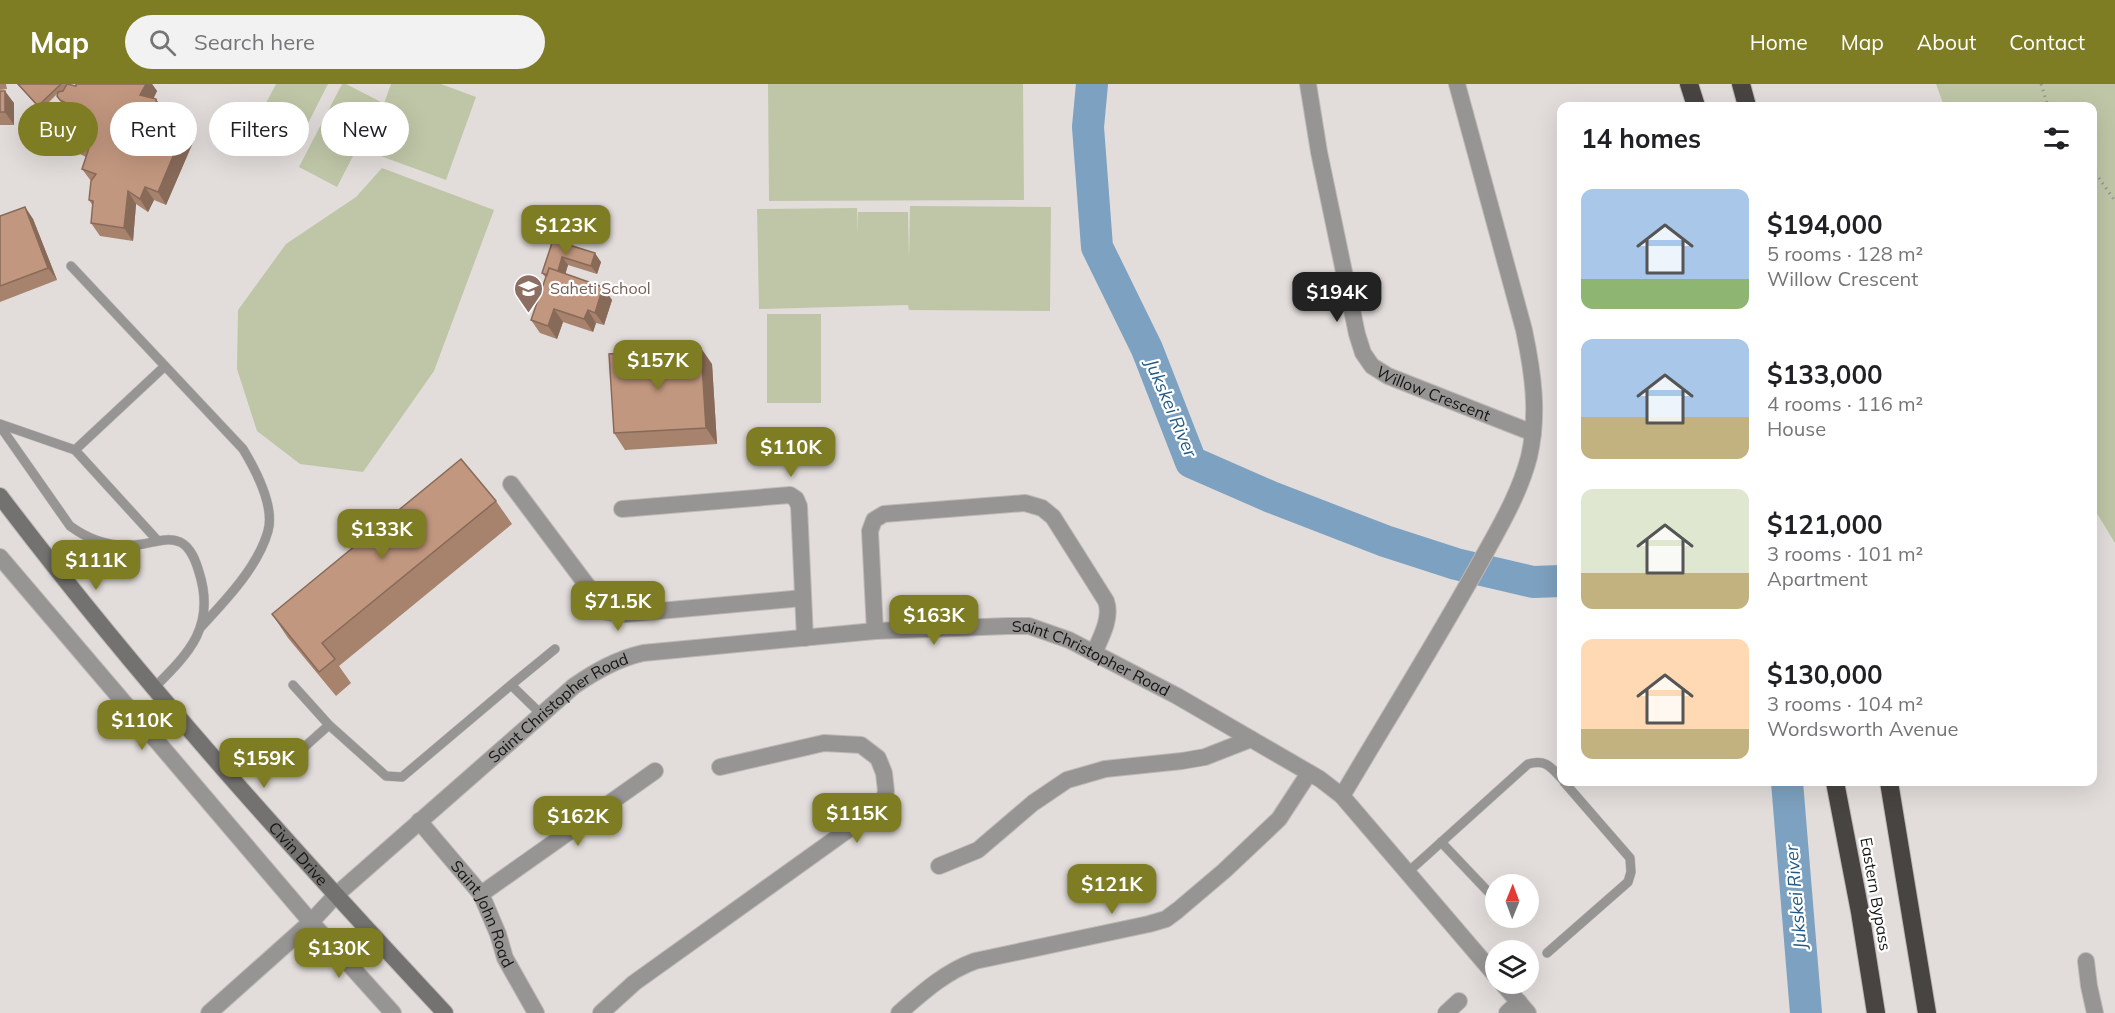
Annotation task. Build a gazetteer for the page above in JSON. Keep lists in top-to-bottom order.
{
  "streets": {
    "highway": ["Eastern Bypass"],
    "main road": ["Civin Drive"],
    "street": ["Willow Crescent", "Saint Christopher Road", "Saint John Road"]
  },
  "crossings": [
    ["Saint Christopher Road", "Civin Drive"],
    ["Saint Christopher Road", "Saint John Road"]
  ],
  "water": ["Jukskei River"],
  "places": {
    "school or university": ["Saheti School"]
  },
  "north": "top",
  "page": {
    "header": "Map",
    "search": "Search here",
    "nav": [
      "Home",
      "Map",
      "About",
      "Contact"
    ],
    "chip": [
      "Buy",
      "Rent",
      "Filters",
      "New"
    ],
    "heading": "14 homes",
    "list": [
      {
        "name": "$194,000",
        "note": "5 rooms · 128 m² · Willow Crescent"
      },
      {
        "name": "$133,000",
        "note": "4 rooms · 116 m² · House"
      },
      {
        "name": "$121,000",
        "note": "3 rooms · 101 m² · Apartment"
      },
      {
        "name": "$130,000",
        "note": "3 rooms · 104 m² · Wordsworth Avenue"
      }
    ],
    "price": [
      "$123K",
      "$194K",
      "$157K",
      "$110K",
      "$133K",
      "$111K",
      "$71.5K",
      "$163K",
      "$110K",
      "$159K",
      "$115K",
      "$162K",
      "$121K",
      "$130K"
    ]
  }
}
